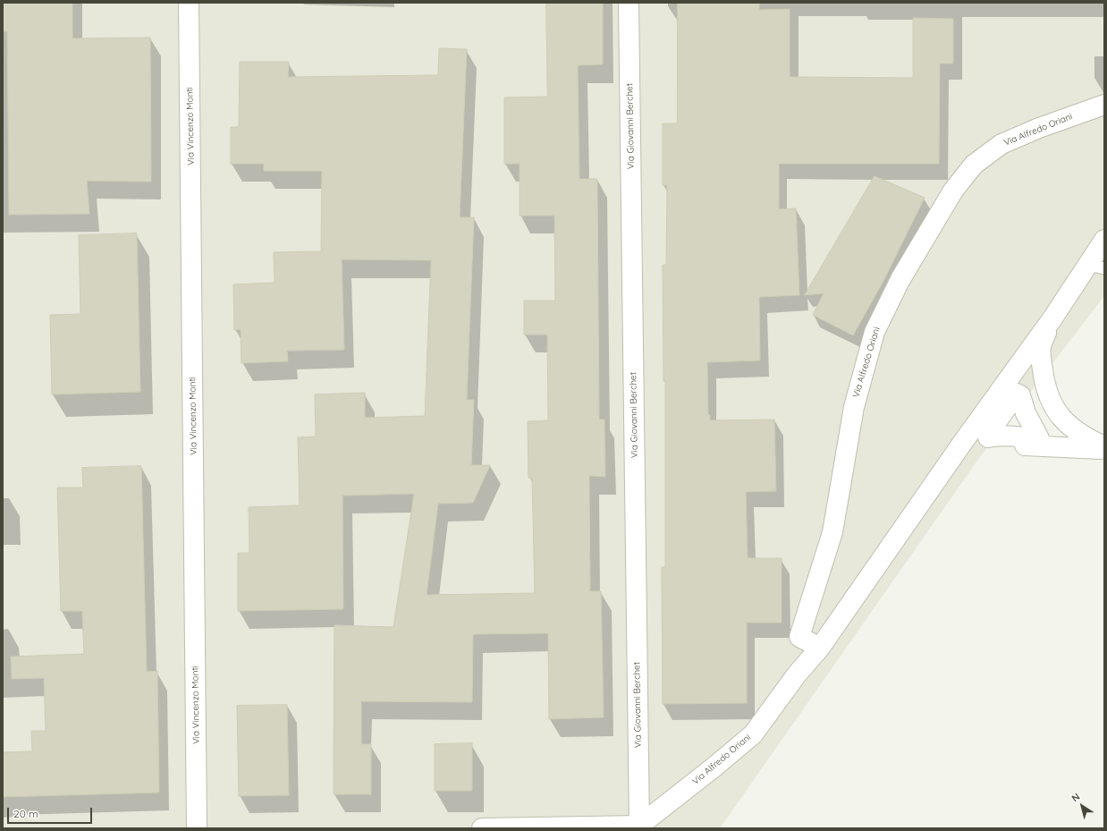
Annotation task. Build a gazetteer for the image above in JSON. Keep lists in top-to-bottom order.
{
  "streets": {
    "street": ["Via Vincenzo Monti", "Via Giovanni Berchet", "Via Alfredo Oriani"]
  },
  "crossings": [
    ["Via Giovanni Berchet", "Via Alfredo Oriani"]
  ],
  "scale_bar": "20 m",
  "north": "top left"
}
